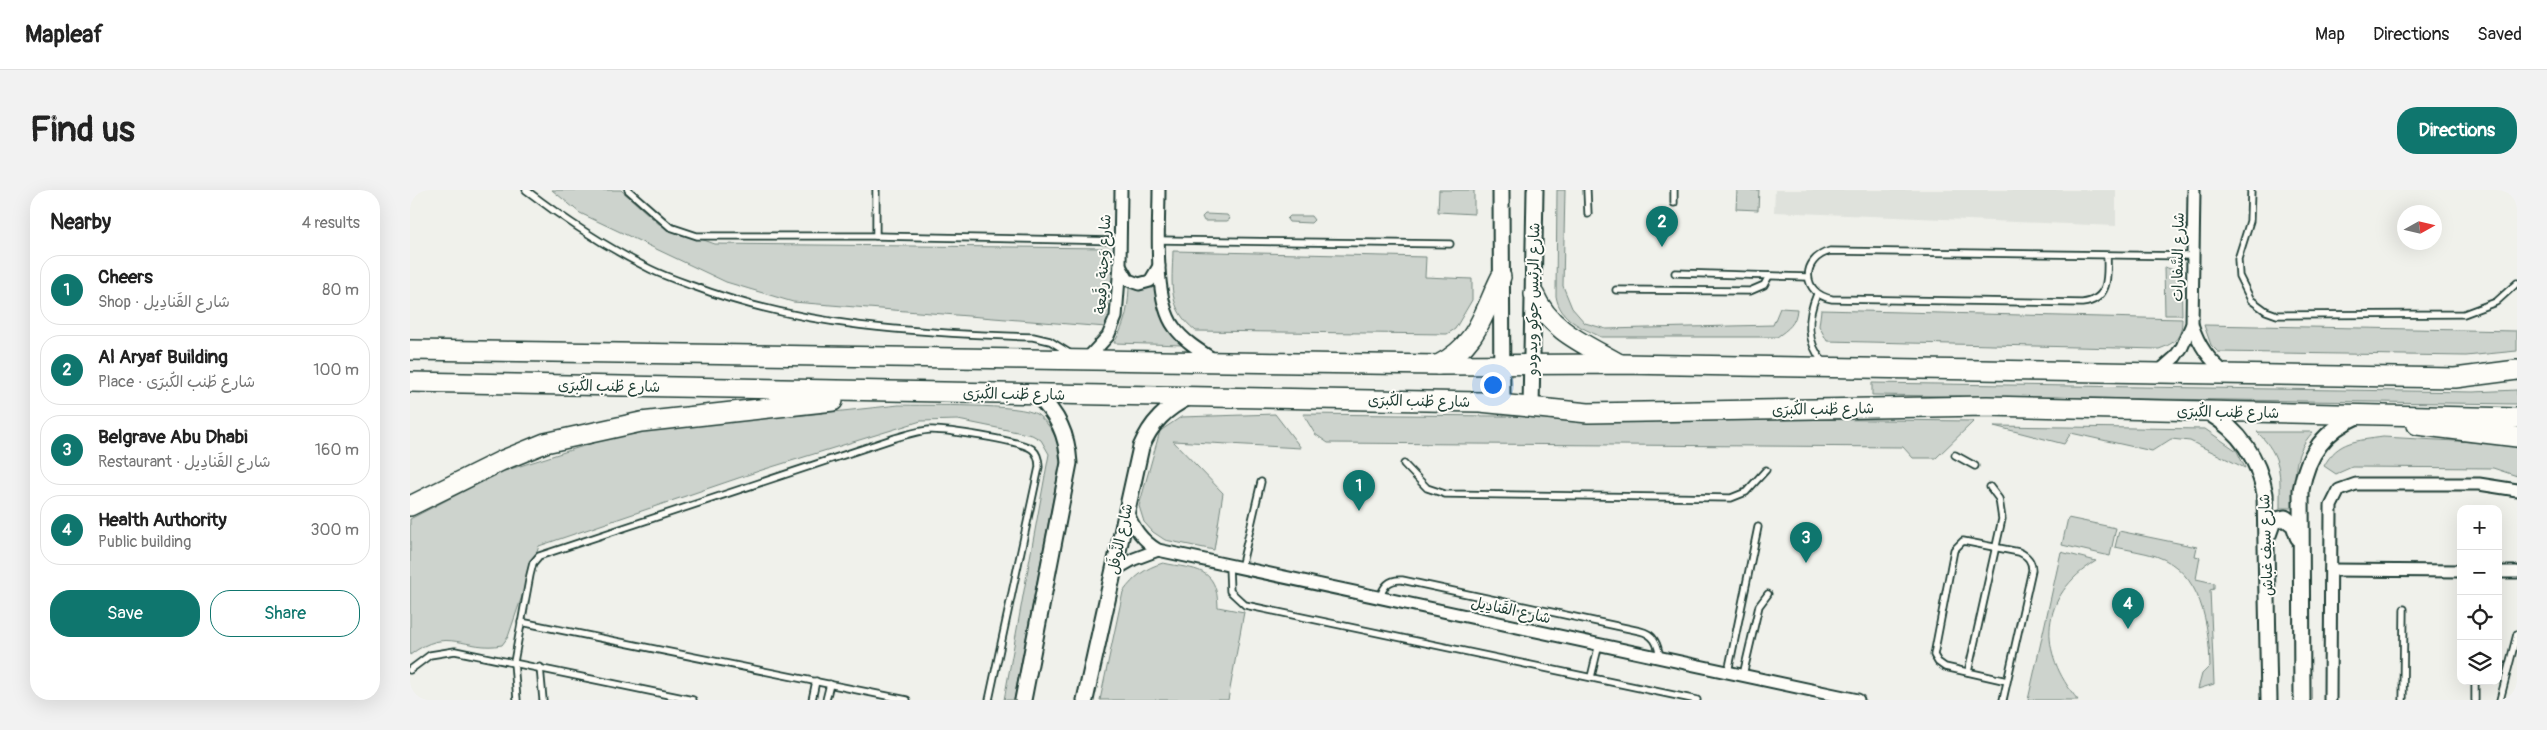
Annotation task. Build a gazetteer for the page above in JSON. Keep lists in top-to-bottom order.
{
  "streets": {
    "main road": ["شارع طُنب الكُبرَى"],
    "street": [
      "شارع السَّفارات",
      "شارع وَجنة رقَيعة",
      "شارع الرئيس جوكو ويدودو",
      "شارع النَّوفَل",
      "شارع سيف غباش",
      "شارع القَنادِيل"
    ]
  },
  "crossings": [
    ["شارع الرئيس جوكو ويدودو", "شارع طُنب الكُبرَى"],
    ["شارع طُنب الكُبرَى", "شارع النَّوفَل"],
    ["شارع طُنب الكُبرَى", "شارع سيف غباش"],
    ["شارع النَّوفَل", "شارع القَنادِيل"]
  ],
  "north": "right",
  "page": {
    "header": "Mapleaf",
    "nav": ["Map", "Directions", "Saved"],
    "buttons": [
      "Directions",
      ["Save", "Share"]
    ],
    "title": "Find us",
    "heading": ["Nearby", "4 results"],
    "pins": [
      "2",
      "1",
      "3",
      "4"
    ],
    "list": [
      {
        "mark": "1",
        "name": "Cheers",
        "note": "Shop · شارع القَنادِيل",
        "value": "80 m"
      },
      {
        "mark": "2",
        "name": "Al Aryaf Building",
        "note": "Place · شارع طُنب الكُبرَى",
        "value": "100 m"
      },
      {
        "mark": "3",
        "name": "Belgrave Abu Dhabi",
        "note": "Restaurant · شارع القَنادِيل",
        "value": "160 m"
      },
      {
        "mark": "4",
        "name": "Health Authority",
        "note": "Public building",
        "value": "300 m"
      }
    ],
    "map_buttons": ["+", "−"]
  }
}
